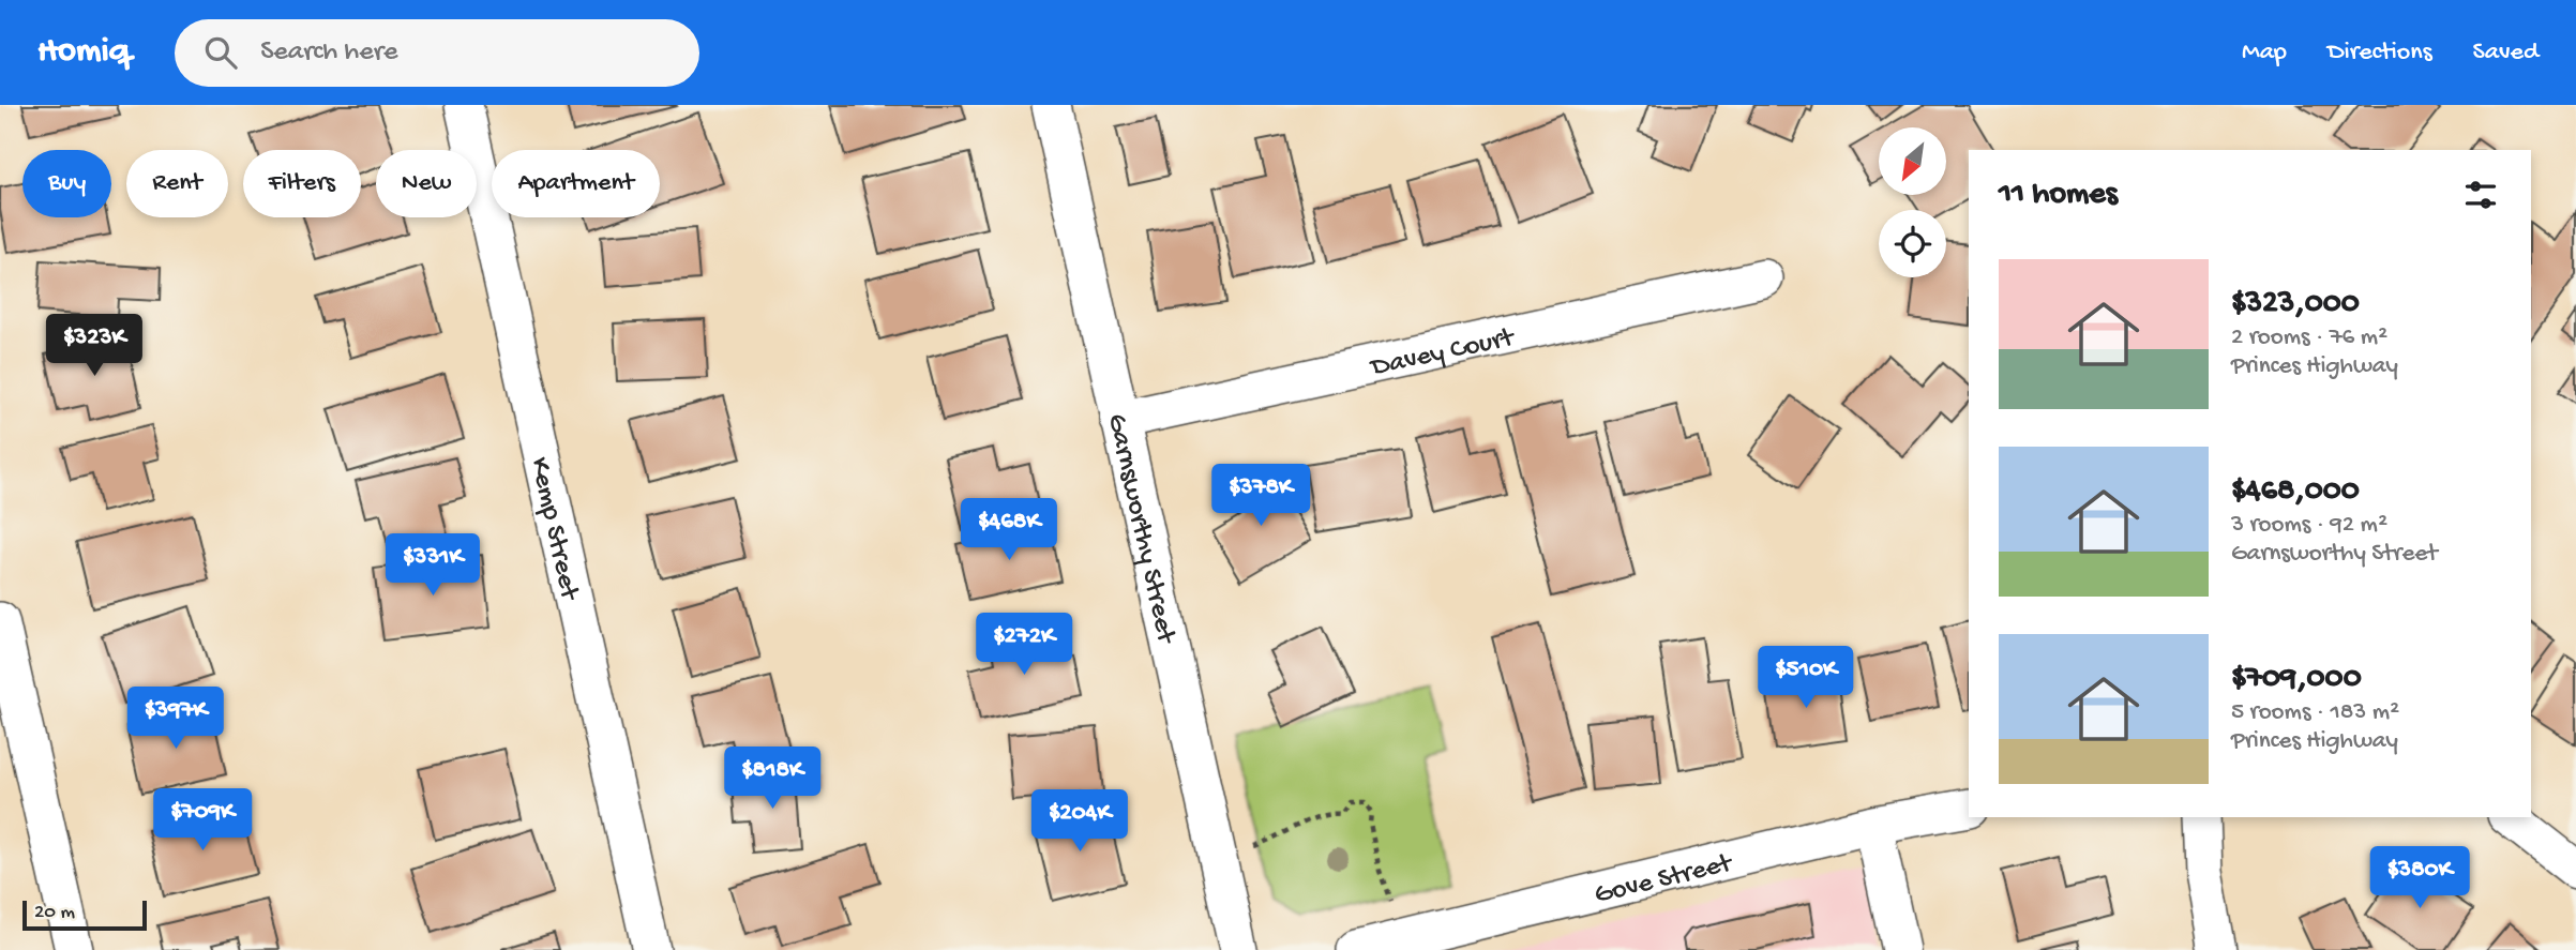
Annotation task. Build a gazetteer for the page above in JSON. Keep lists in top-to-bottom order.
{
  "streets": {
    "street": [
      "Davey Court",
      "Kemp Street",
      "Garnsworthy Street",
      "Gove Street"
    ]
  },
  "crossings": [
    ["Davey Court", "Garnsworthy Street"]
  ],
  "scale_bar": "20 m",
  "north": "bottom left",
  "page": {
    "header": "Homiq",
    "search": "Search here",
    "nav": ["Map", "Directions", "Saved"],
    "chip": [
      "Buy",
      "Rent",
      "Filters",
      "New",
      "Apartment"
    ],
    "heading": "11 homes",
    "list": [
      {
        "name": "$323,000",
        "note": "2 rooms · 76 m² · Princes Highway"
      },
      {
        "name": "$468,000",
        "note": "3 rooms · 92 m² · Garnsworthy Street"
      },
      {
        "name": "$709,000",
        "note": "5 rooms · 183 m² · Princes Highway"
      }
    ],
    "price": [
      "$323K",
      "$378K",
      "$468K",
      "$331K",
      "$272K",
      "$510K",
      "$397K",
      "$818K",
      "$709K",
      "$204K",
      "$380K"
    ],
    "scale": "20 m"
  }
}
